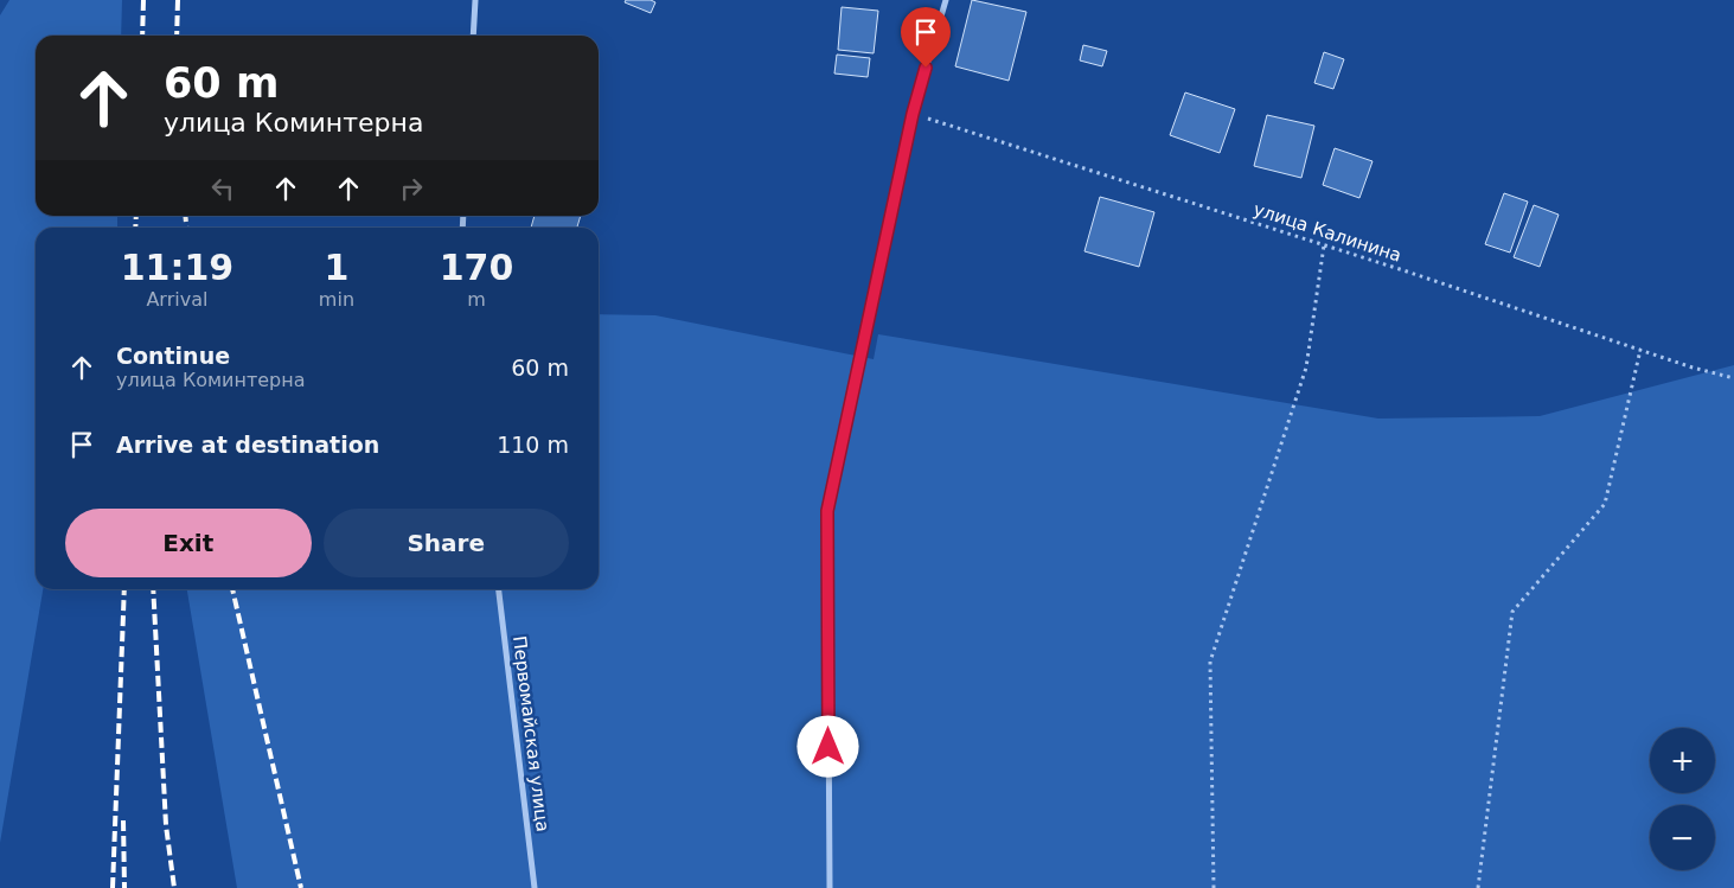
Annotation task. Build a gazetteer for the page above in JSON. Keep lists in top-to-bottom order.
{
  "streets": {
    "street": ["Первомайская улица"],
    "path": ["улица Калинина"]
  },
  "page": {
    "turn": ["60 m", "улица Коминтерна"],
    "eta": [
      "11:19",
      "Arrival",
      "1",
      "min",
      "170",
      "m"
    ],
    "list": [
      {
        "name": "Continue",
        "note": "улица Коминтерна",
        "value": "60 m"
      },
      {
        "name": "Arrive at destination",
        "value": "110 m"
      }
    ],
    "buttons": ["Exit", "Share"],
    "map_buttons": ["+", "−"]
  }
}
